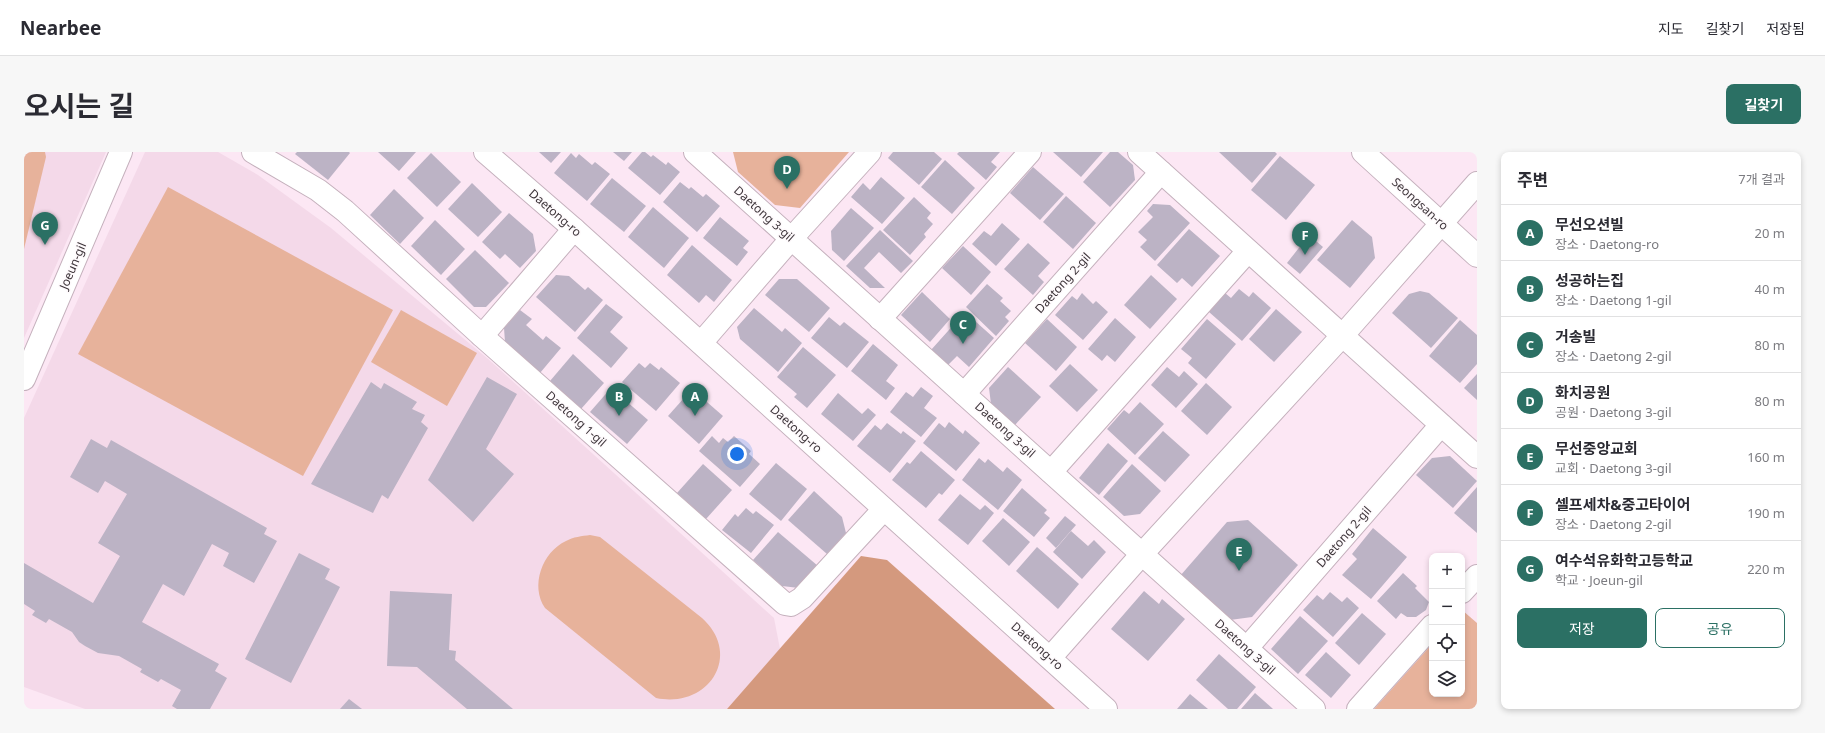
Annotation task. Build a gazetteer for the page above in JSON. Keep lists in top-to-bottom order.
{
  "streets": {
    "street": [
      "Seongsan-ro",
      "Daetong-ro",
      "Daetong 3-gil",
      "Joeun-gil",
      "Daetong 2-gil",
      "Daetong 1-gil"
    ]
  },
  "crossings": [
    ["Daetong-ro", "Daetong 1-gil"],
    ["Daetong 3-gil", "Daetong 2-gil"]
  ],
  "page": {
    "header": "Nearbee",
    "nav": ["지도", "길찾기", "저장됨"],
    "title": "오시는 길",
    "buttons": [
      "길찾기",
      ["저장", "공유"]
    ],
    "heading": ["주변", "7개 결과"],
    "pins": [
      "D",
      "G",
      "F",
      "C",
      "A",
      "B",
      "E"
    ],
    "list": [
      {
        "mark": "A",
        "name": "무선오션빌",
        "note": "장소 · Daetong-ro",
        "value": "20 m"
      },
      {
        "mark": "B",
        "name": "성공하는집",
        "note": "장소 · Daetong 1-gil",
        "value": "40 m"
      },
      {
        "mark": "C",
        "name": "거송빌",
        "note": "장소 · Daetong 2-gil",
        "value": "80 m"
      },
      {
        "mark": "D",
        "name": "화치공원",
        "note": "공원 · Daetong 3-gil",
        "value": "80 m"
      },
      {
        "mark": "E",
        "name": "무선중앙교회",
        "note": "교회 · Daetong 3-gil",
        "value": "160 m"
      },
      {
        "mark": "F",
        "name": "셀프세차&중고타이어",
        "note": "장소 · Daetong 2-gil",
        "value": "190 m"
      },
      {
        "mark": "G",
        "name": "여수석유화학고등학교",
        "note": "학교 · Joeun-gil",
        "value": "220 m"
      }
    ],
    "map_buttons": ["+", "−"]
  }
}
